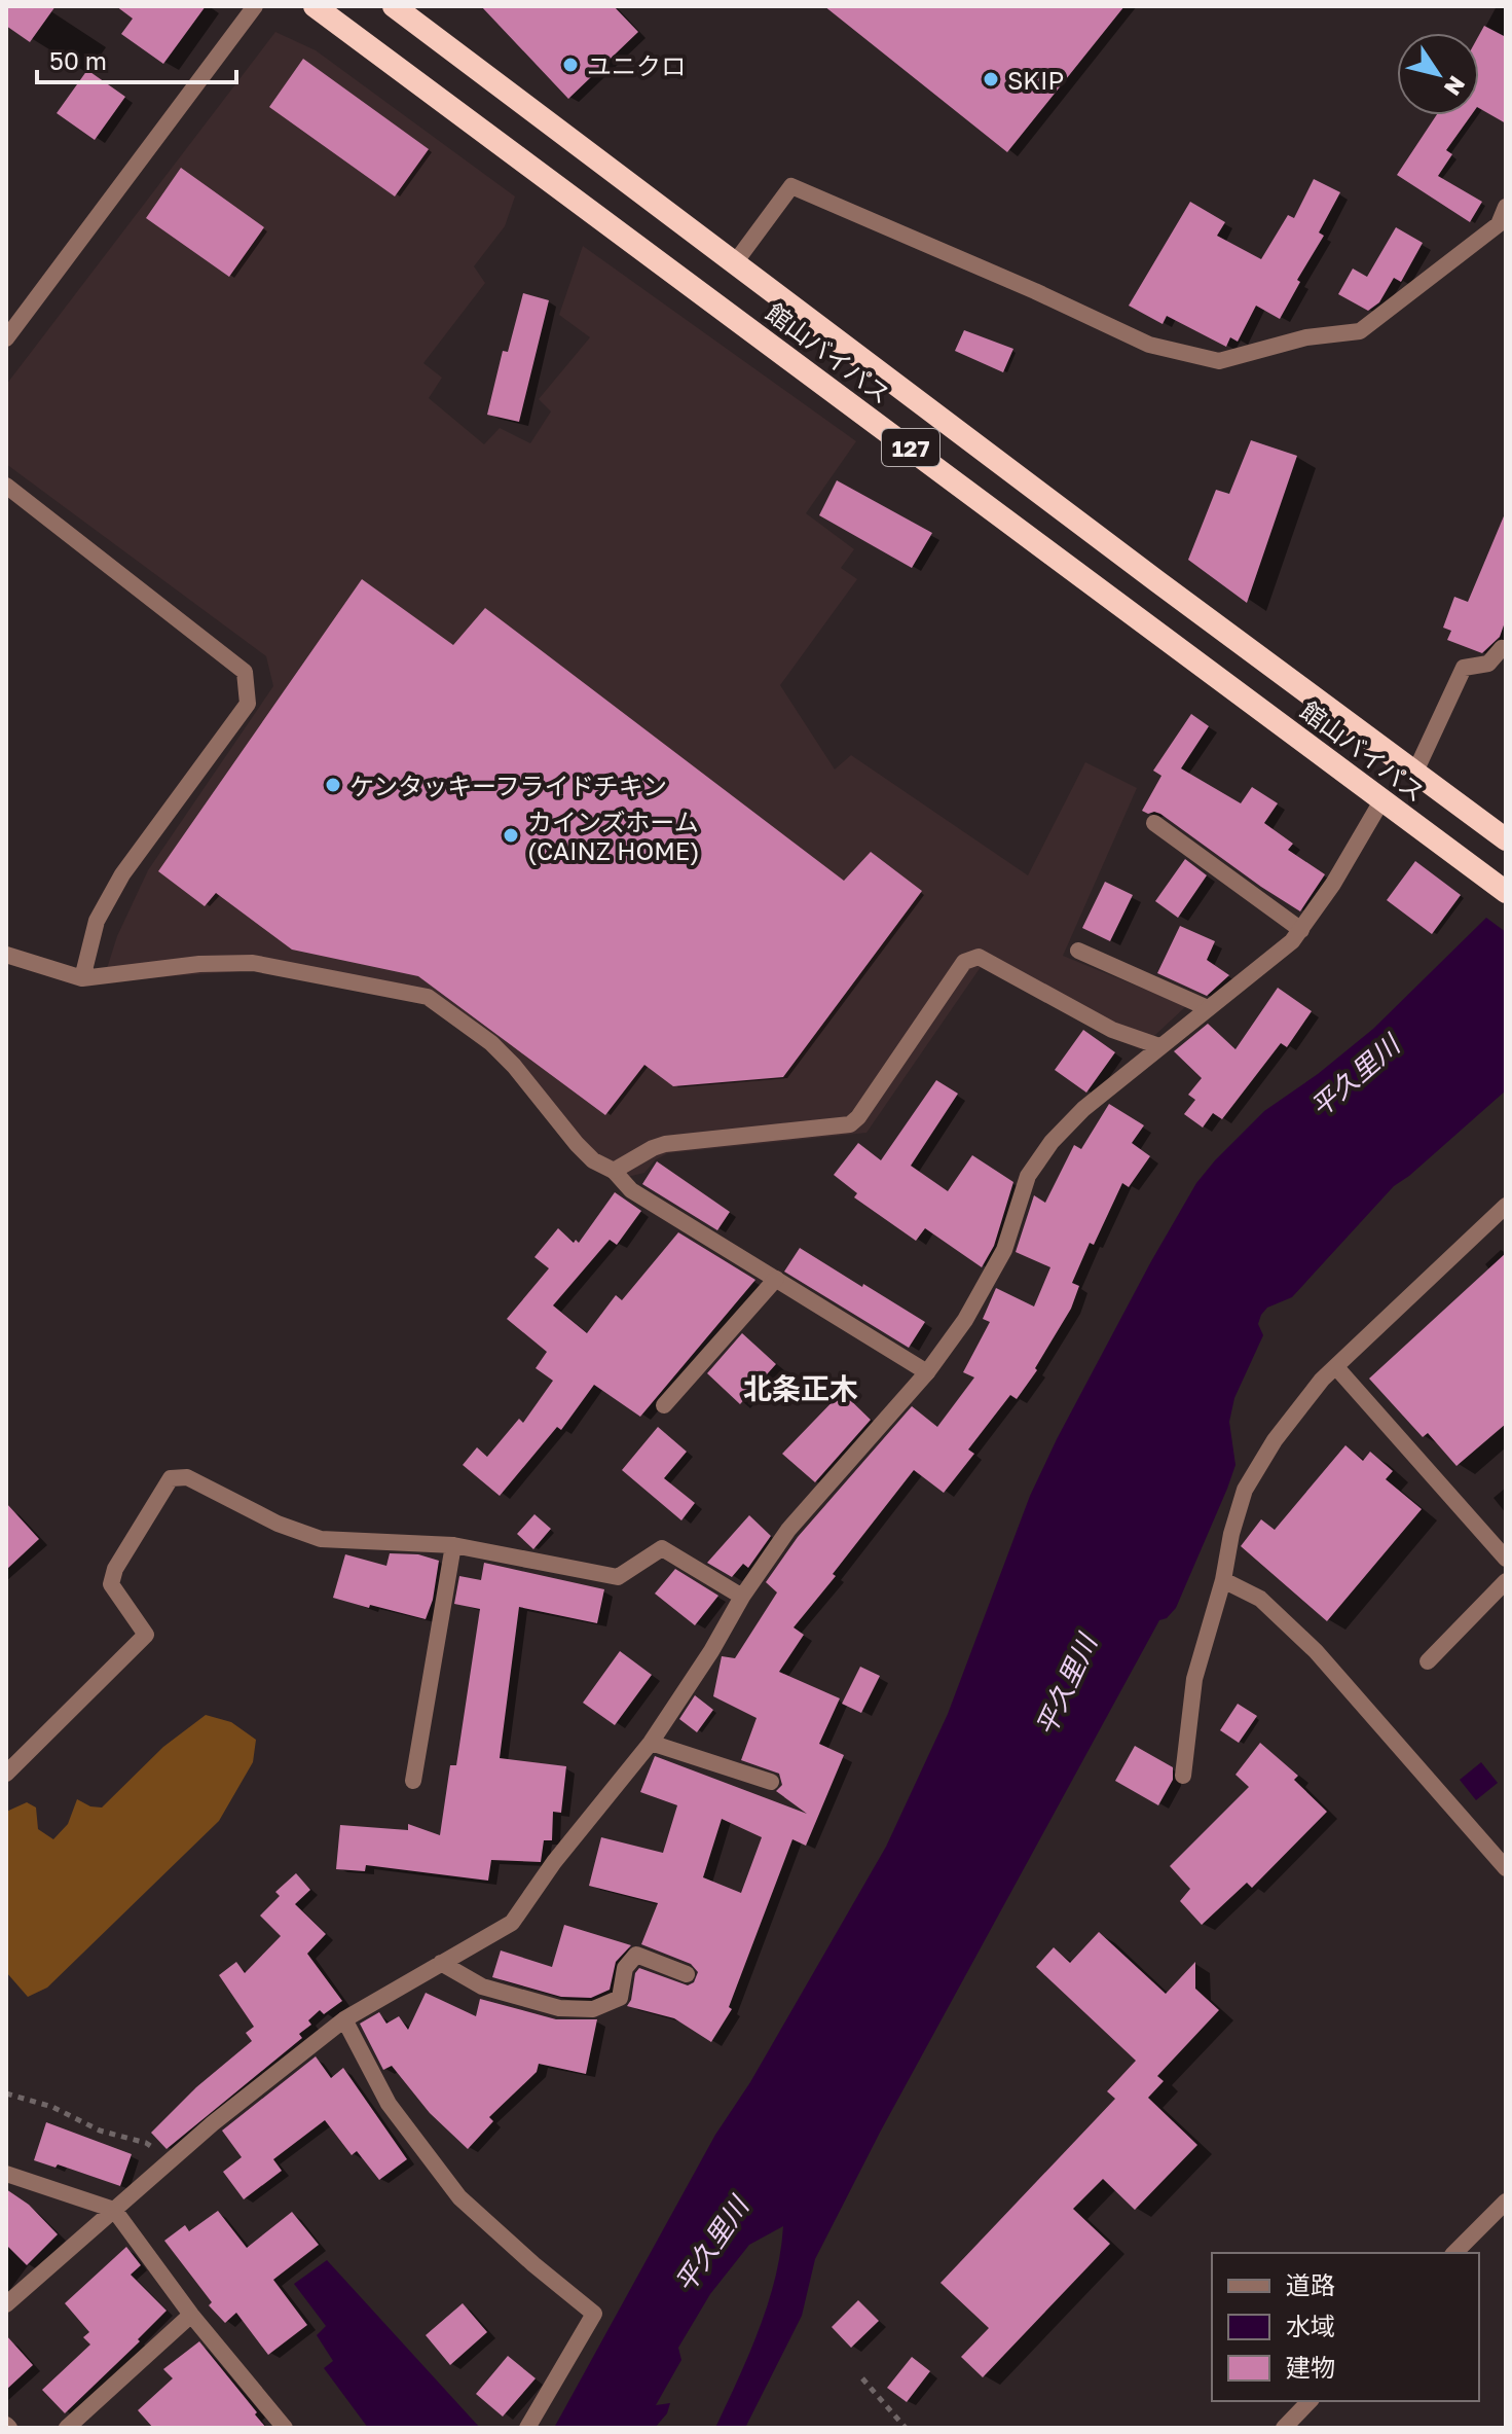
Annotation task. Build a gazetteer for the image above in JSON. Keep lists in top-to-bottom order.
{
  "streets": {
    "highway": ["館山バイパス", "127"]
  },
  "districts": ["北条正木"],
  "water": ["平久里川"],
  "places": [
    "ユニクロ",
    "SKIP",
    "ケンタッキーフライドチキン",
    "カインズホーム (CAINZ HOME)"
  ],
  "legend": ["道路", "水域", "建物"],
  "scale_bar": "50 m",
  "north": "bottom right"
}
